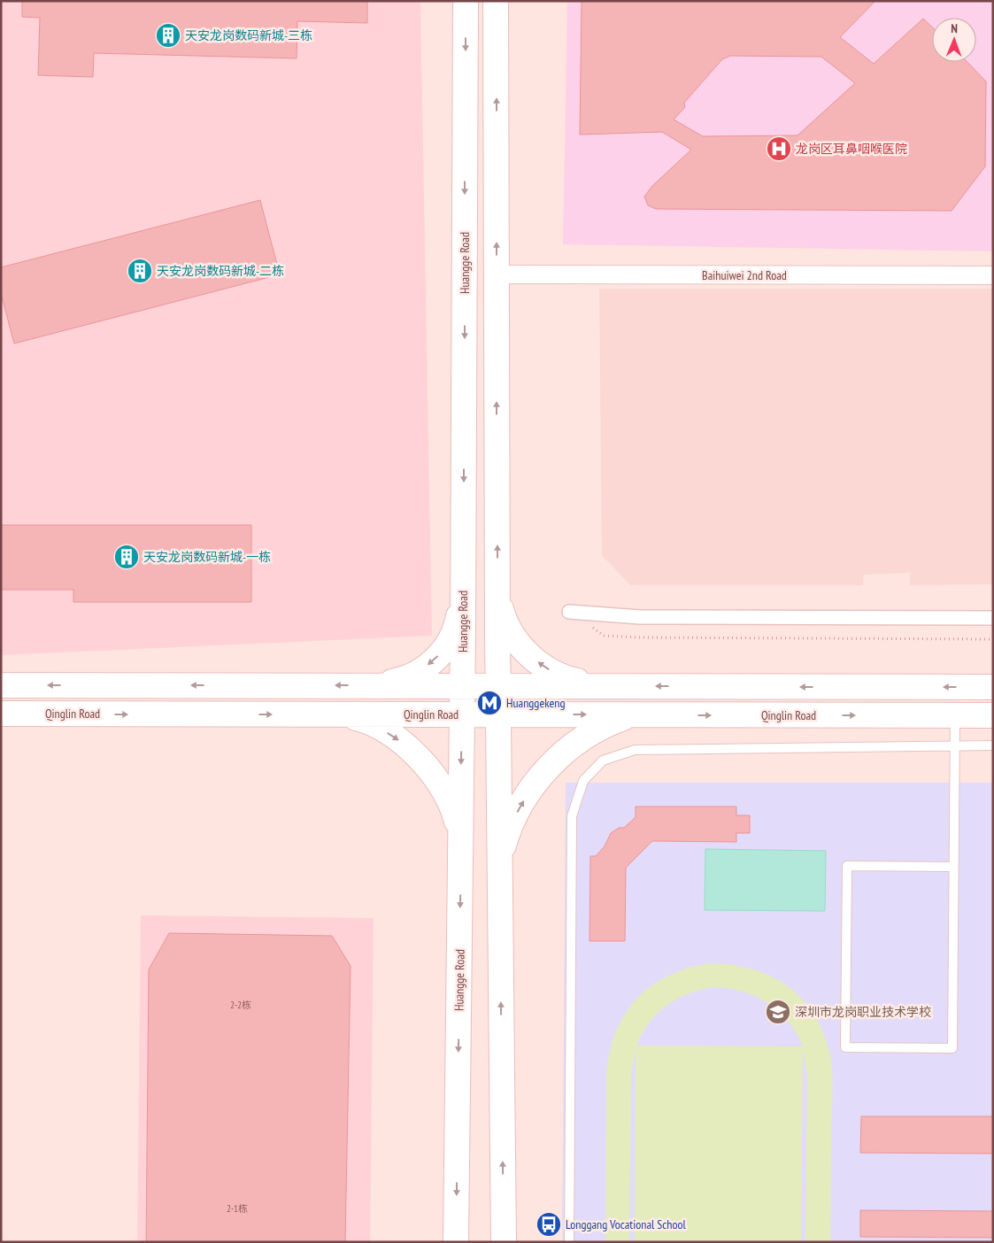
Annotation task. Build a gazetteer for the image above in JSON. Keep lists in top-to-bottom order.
{
  "streets": {
    "main road": ["Huangge Road", "Qinglin Road"],
    "street": ["Baihuiwei 2nd Road"]
  },
  "crossings": [
    ["Huangge Road", "Qinglin Road"]
  ],
  "places": {
    "building": ["天安龙岗数码新城-三栋", "天安龙岗数码新城-二栋", "天安龙岗数码新城-一栋"],
    "hospital": ["龙岗区耳鼻咽喉医院"],
    "metro station": ["Huanggekeng"],
    "school or university": ["深圳市龙岗职业技术学校"],
    "bus stop": ["Longgang Vocational School"]
  },
  "house_numbers": ["2-2栋", "2-1栋"],
  "north": "top"
}
